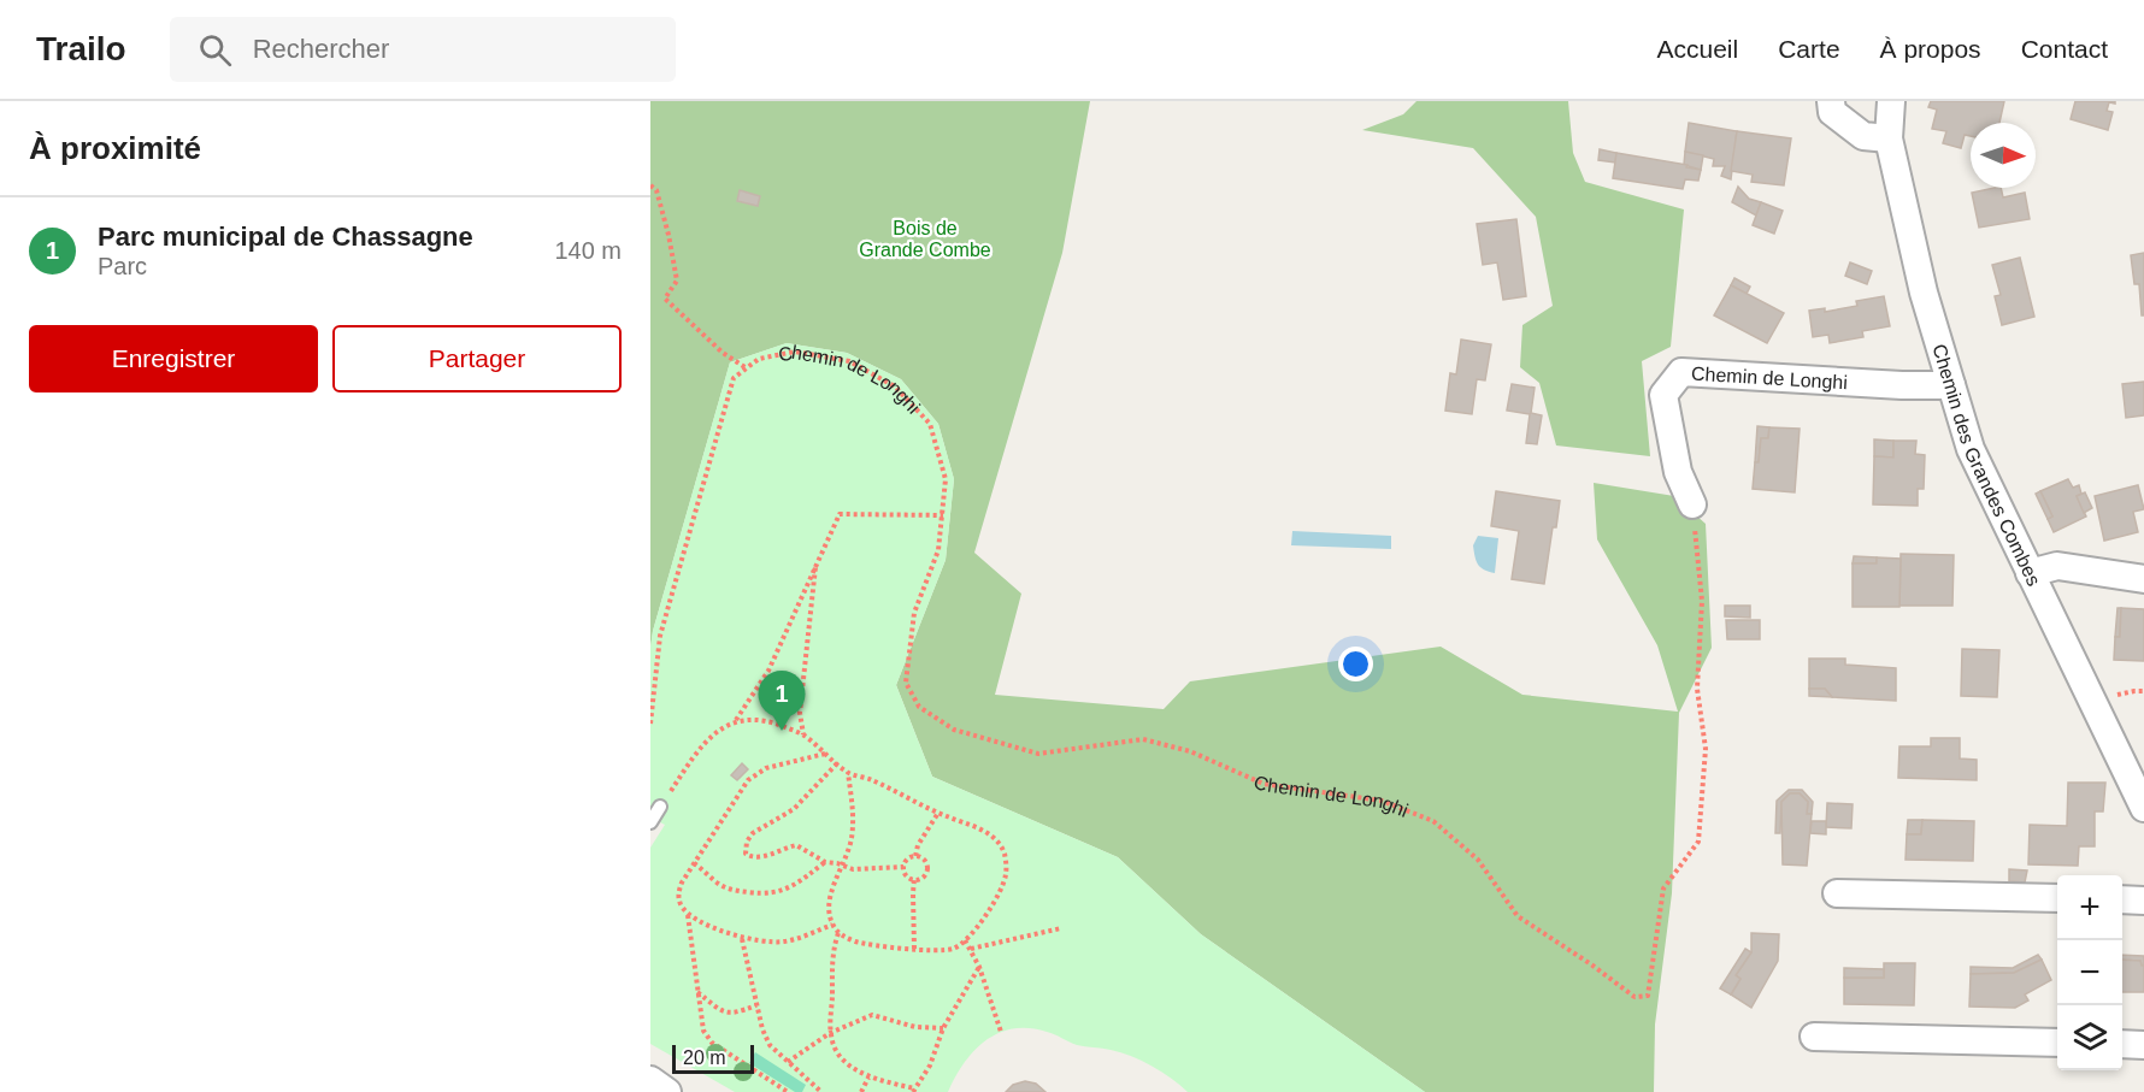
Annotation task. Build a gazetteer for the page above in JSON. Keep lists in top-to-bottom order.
{
  "streets": {
    "street": ["Chemin de Longhi", "Chemin des Grandes Combes"]
  },
  "crossings": [
    ["Chemin de Longhi", "Chemin des Grandes Combes"]
  ],
  "parks": ["Bois de Grande Combe"],
  "scale_bar": "20 m",
  "north": "right",
  "page": {
    "header": "Trailo",
    "search": "Rechercher",
    "nav": [
      "Accueil",
      "Carte",
      "À propos",
      "Contact"
    ],
    "heading": "À proximité",
    "list": [
      {
        "mark": "1",
        "name": "Parc municipal de Chassagne",
        "note": "Parc",
        "value": "140 m"
      }
    ],
    "buttons": ["Enregistrer", "Partager"],
    "pins": "1",
    "map_buttons": ["+", "−"],
    "scale": "20 m"
  }
}
